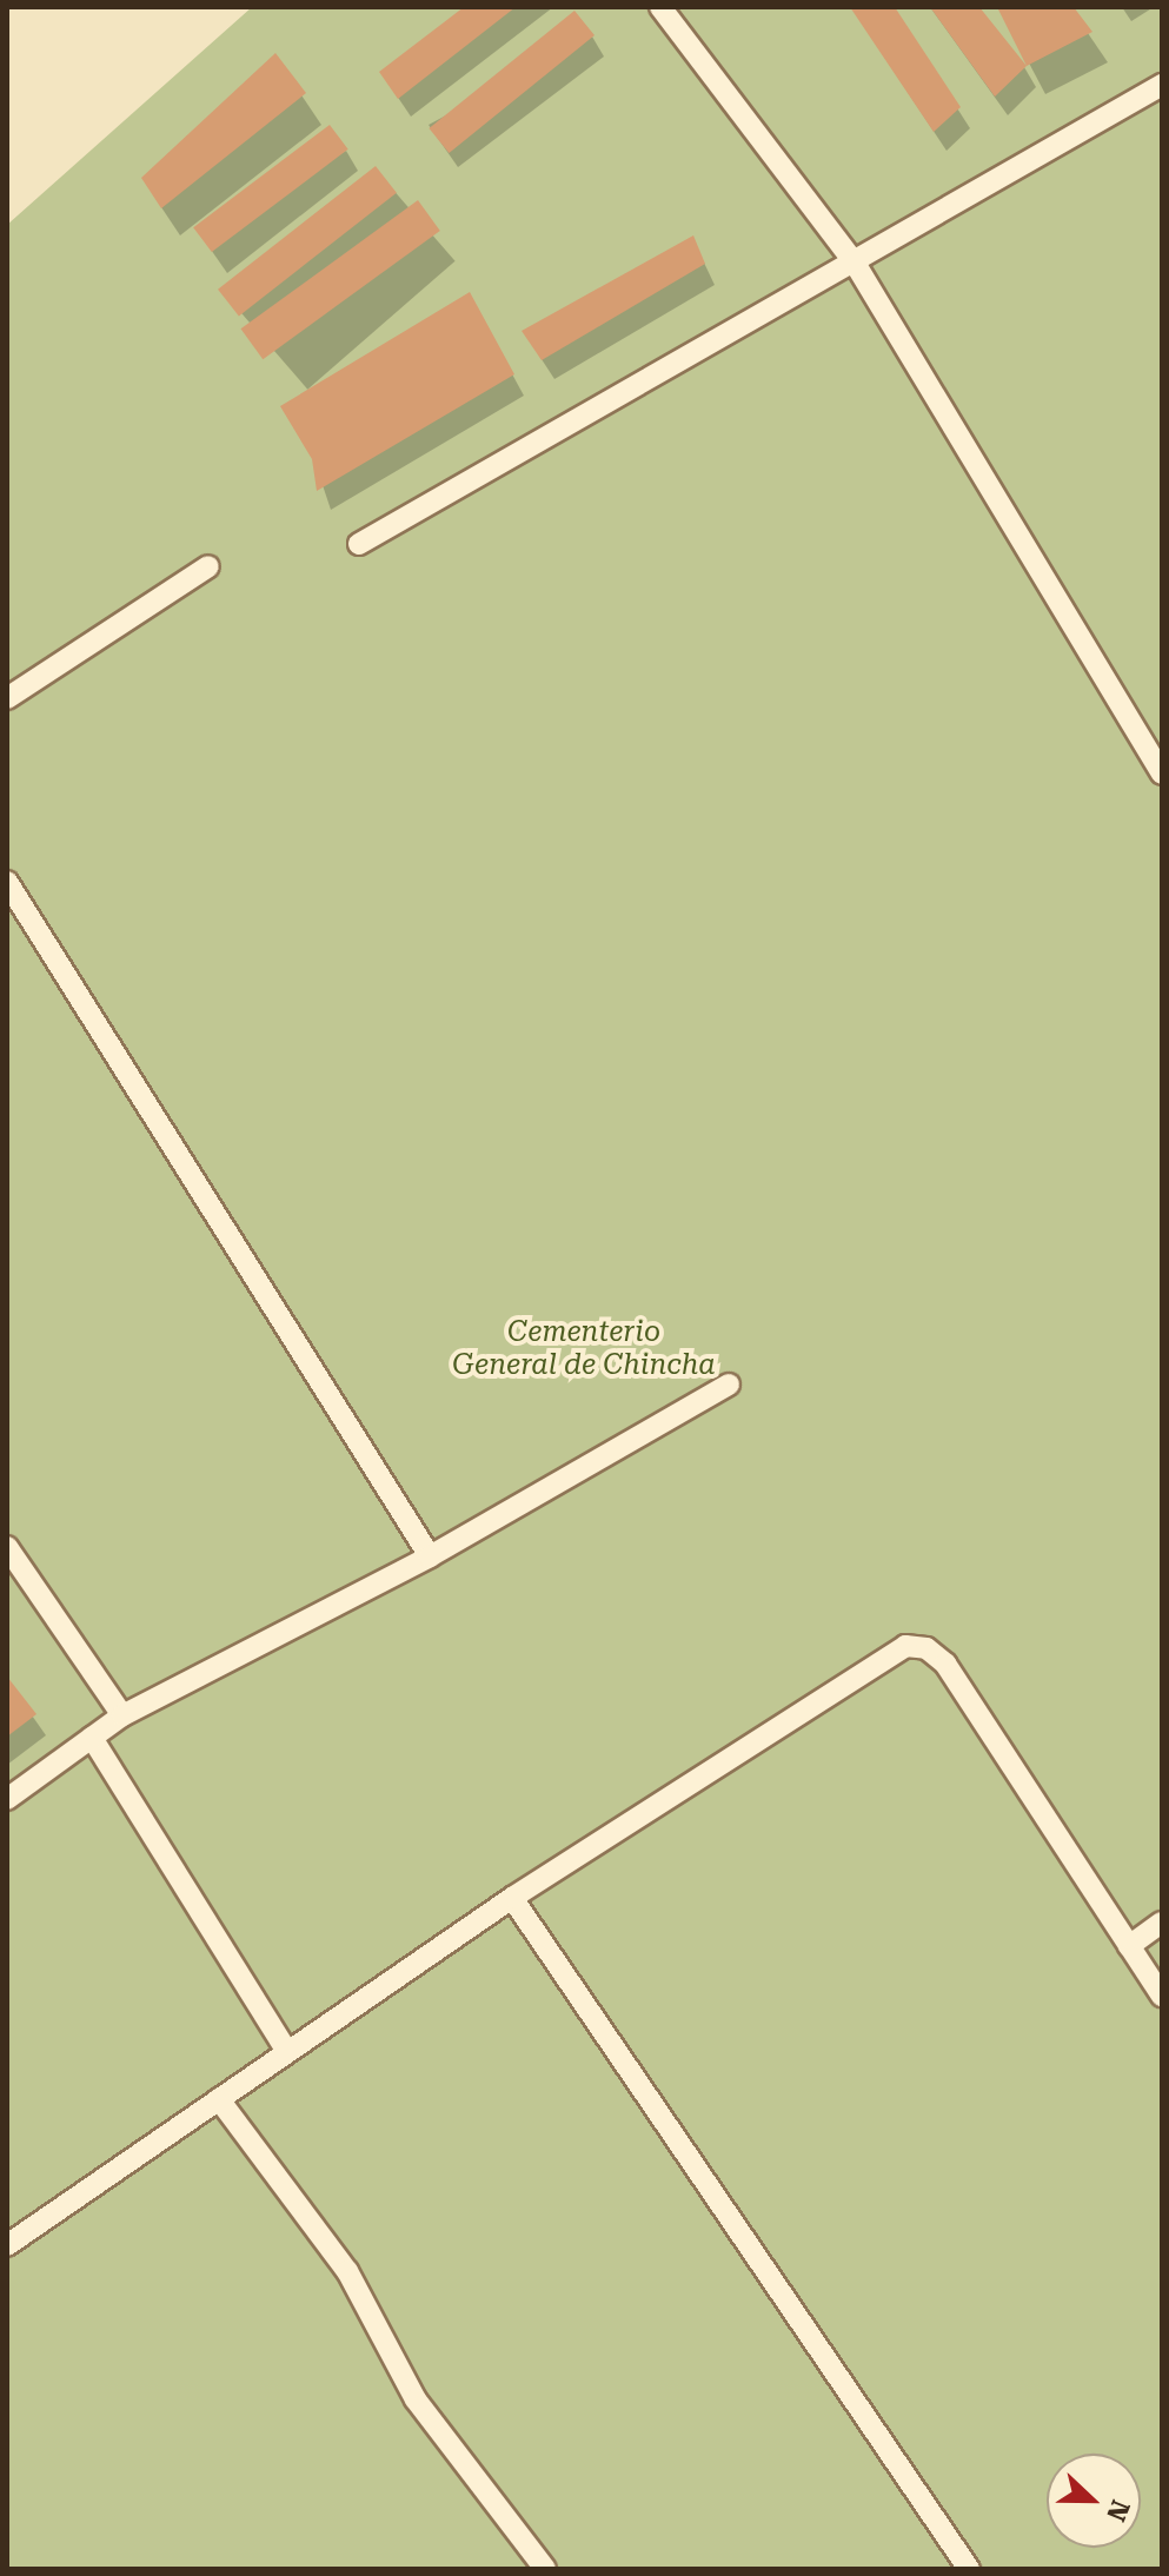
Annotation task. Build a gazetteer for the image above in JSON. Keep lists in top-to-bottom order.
{
  "parks": ["Cementerio General de Chincha"],
  "north": "right"
}
